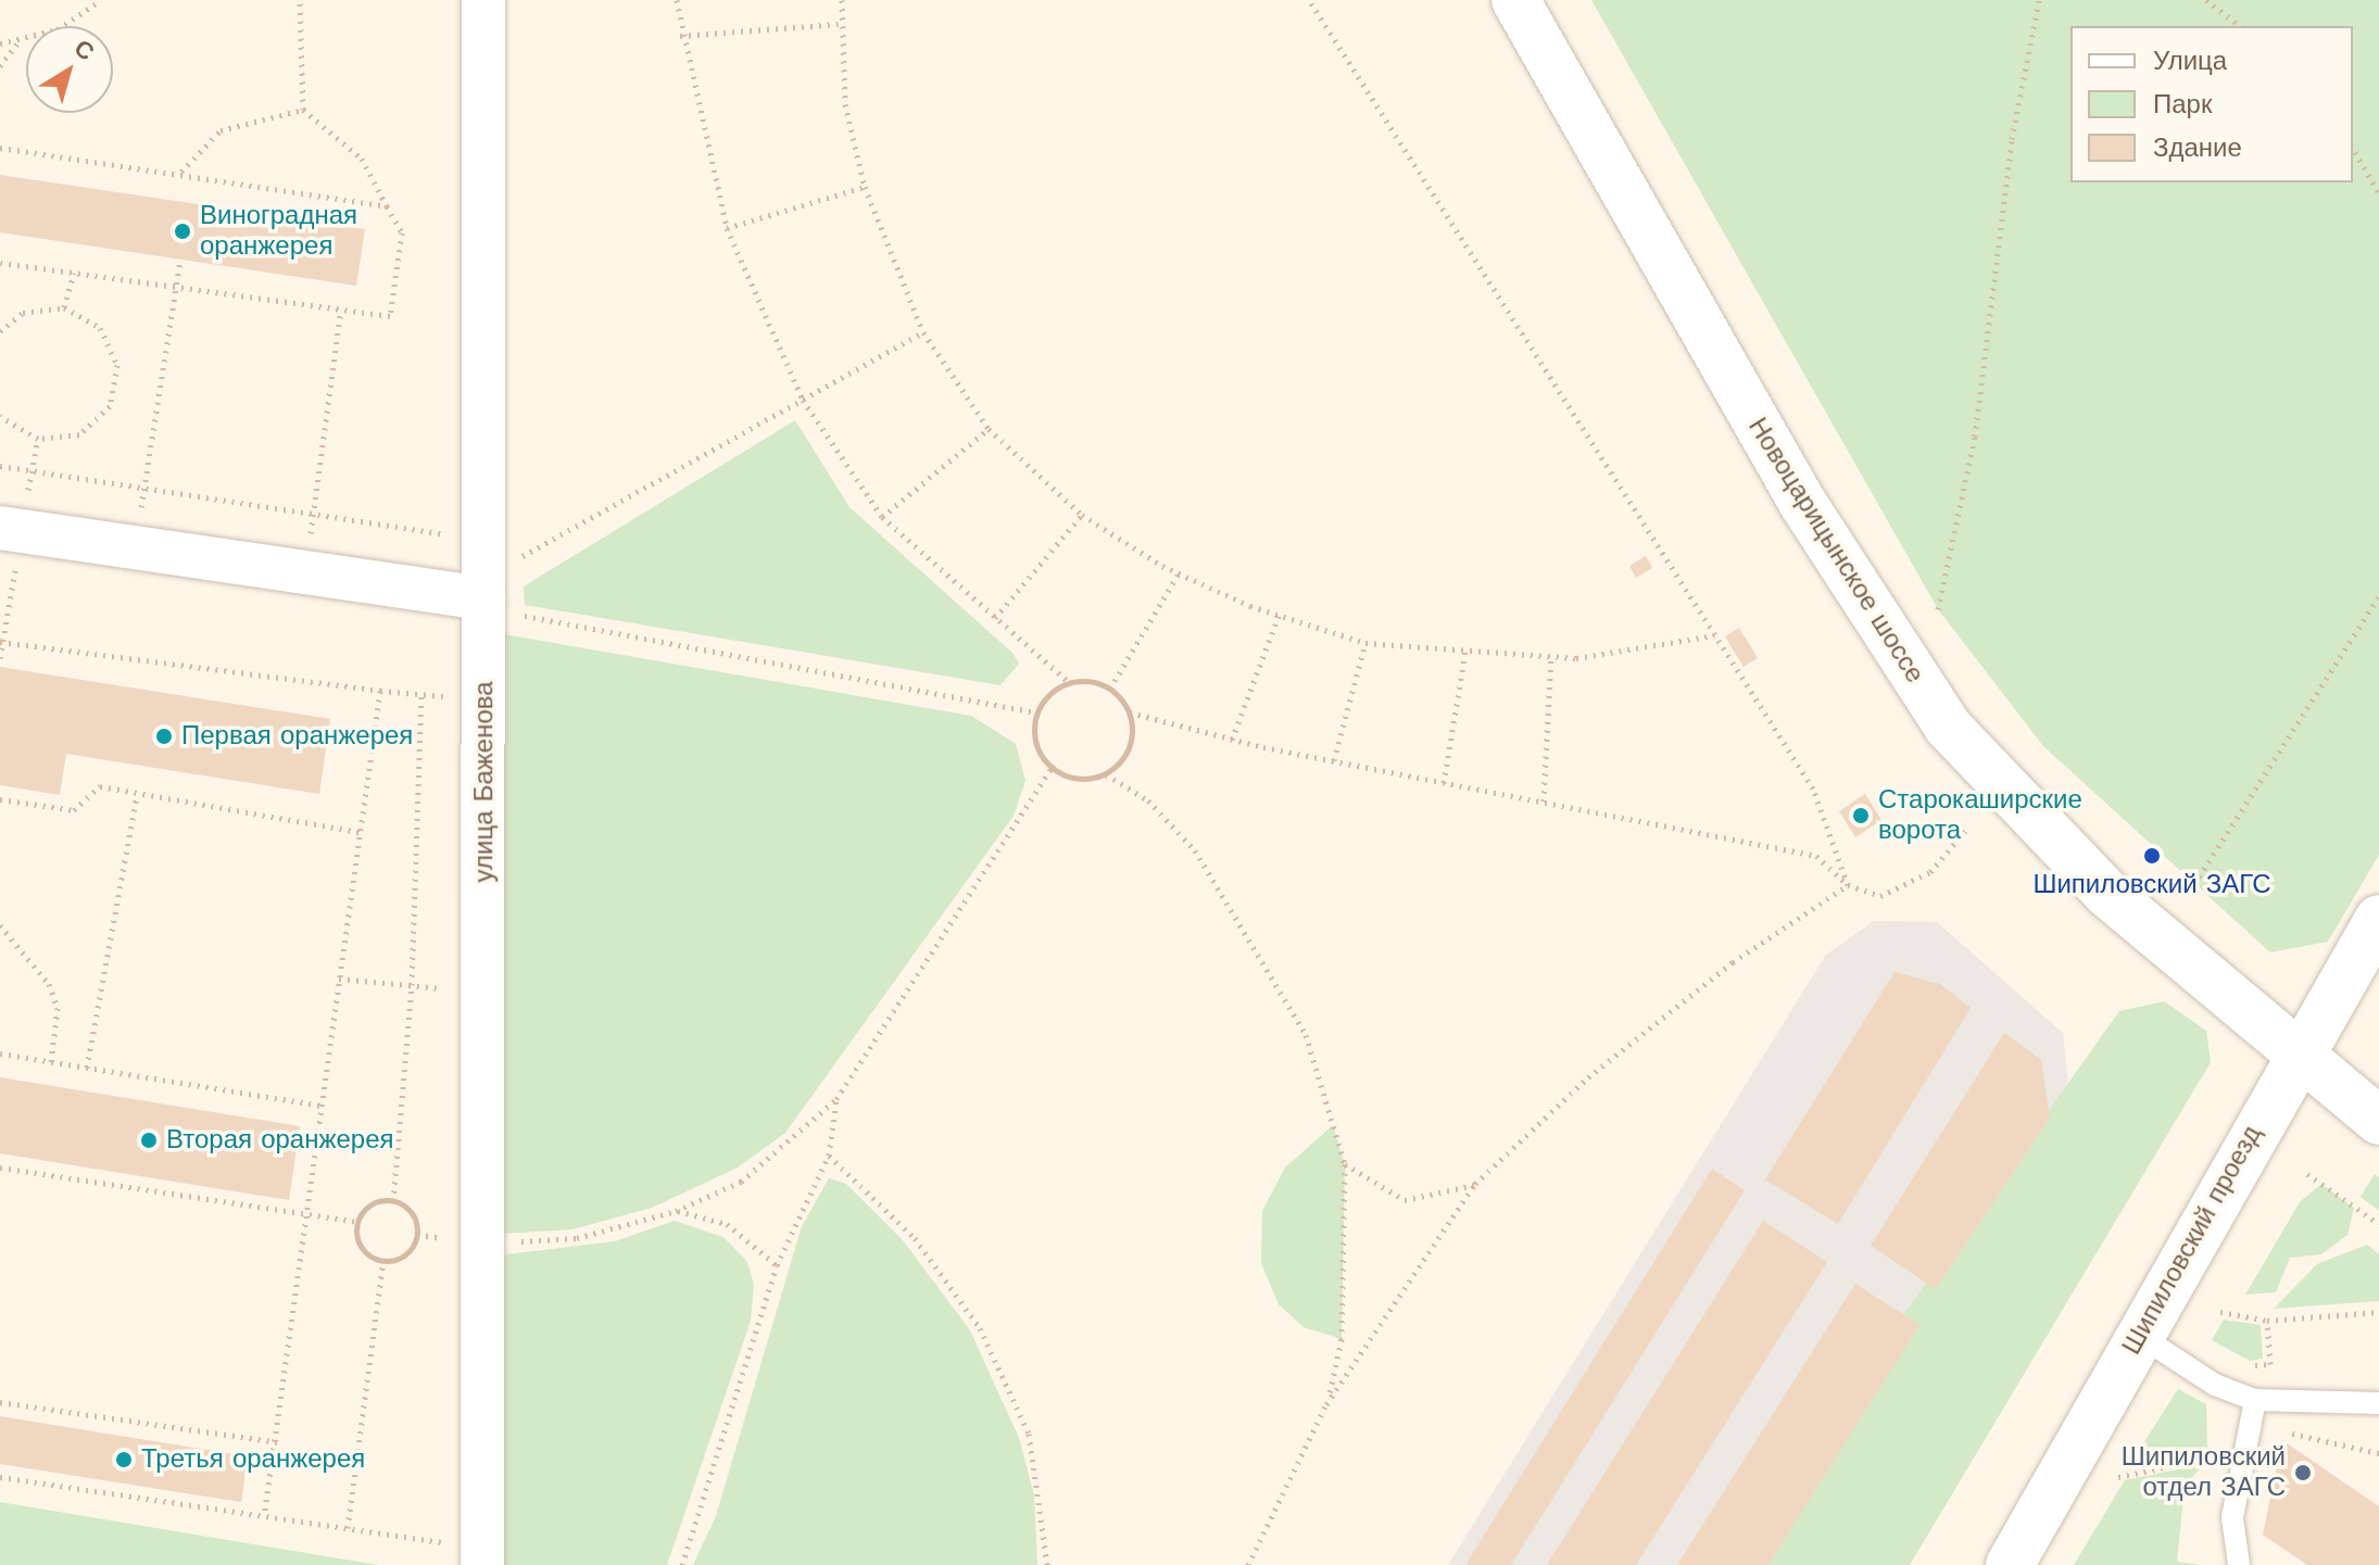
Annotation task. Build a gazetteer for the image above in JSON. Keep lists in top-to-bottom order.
{
  "streets": {
    "main road": ["Новоцарицынское шоссе", "Шипиловский проезд"],
    "street": ["улица Баженова"]
  },
  "crossings": [
    ["Новоцарицынское шоссе", "Шипиловский проезд"]
  ],
  "places": [
    "Виноградная оранжерея",
    "Первая оранжерея",
    "Старокаширские ворота",
    "Шипиловский ЗАГС",
    "Вторая оранжерея",
    "Третья оранжерея",
    "Шипиловский отдел ЗАГС"
  ],
  "legend": ["Улица", "Парк", "Здание"],
  "north": "top right"
}
